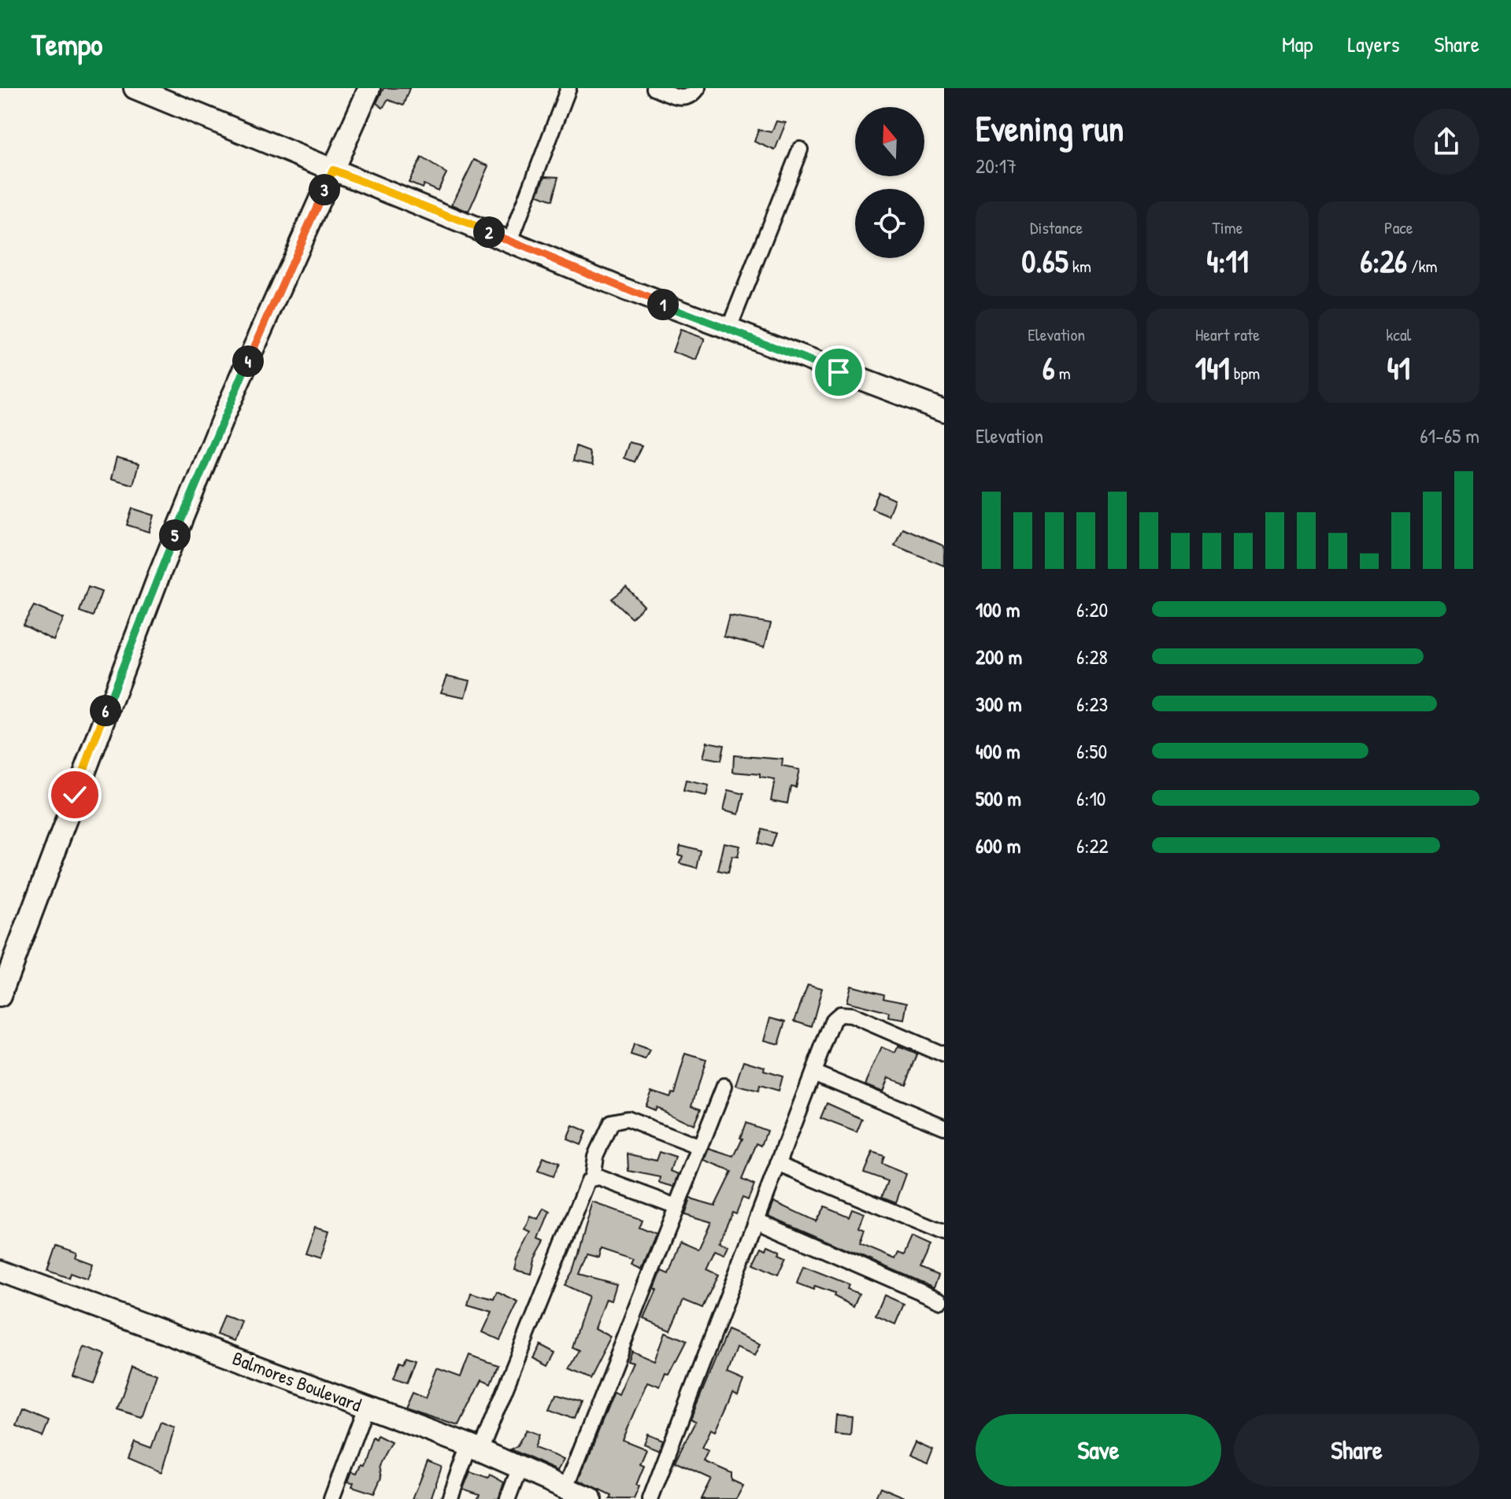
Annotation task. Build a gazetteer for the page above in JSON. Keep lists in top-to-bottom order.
{
  "streets": {
    "street": ["Balmores Boulevard"]
  },
  "north": "top",
  "page": {
    "header": "Tempo",
    "nav": ["Map", "Layers", "Share"],
    "heading": ["Evening run", "20:17"],
    "pins": [
      "3",
      "2",
      "1",
      "4",
      "5",
      "6"
    ],
    "stats": [
      ["Distance", "0.65 km"],
      ["Time", "4:11"],
      ["Pace", "6:26 /km"],
      ["Elevation", "6 m"],
      ["Heart rate", "141 bpm"],
      ["kcal", "41"]
    ],
    "chart": ["Elevation", "61–65 m"],
    "list": [
      {
        "name": "100 m",
        "note": "6:20"
      },
      {
        "name": "200 m",
        "note": "6:28"
      },
      {
        "name": "300 m",
        "note": "6:23"
      },
      {
        "name": "400 m",
        "note": "6:50"
      },
      {
        "name": "500 m",
        "note": "6:10"
      },
      {
        "name": "600 m",
        "note": "6:22"
      }
    ],
    "buttons": ["Save", "Share"]
  }
}
